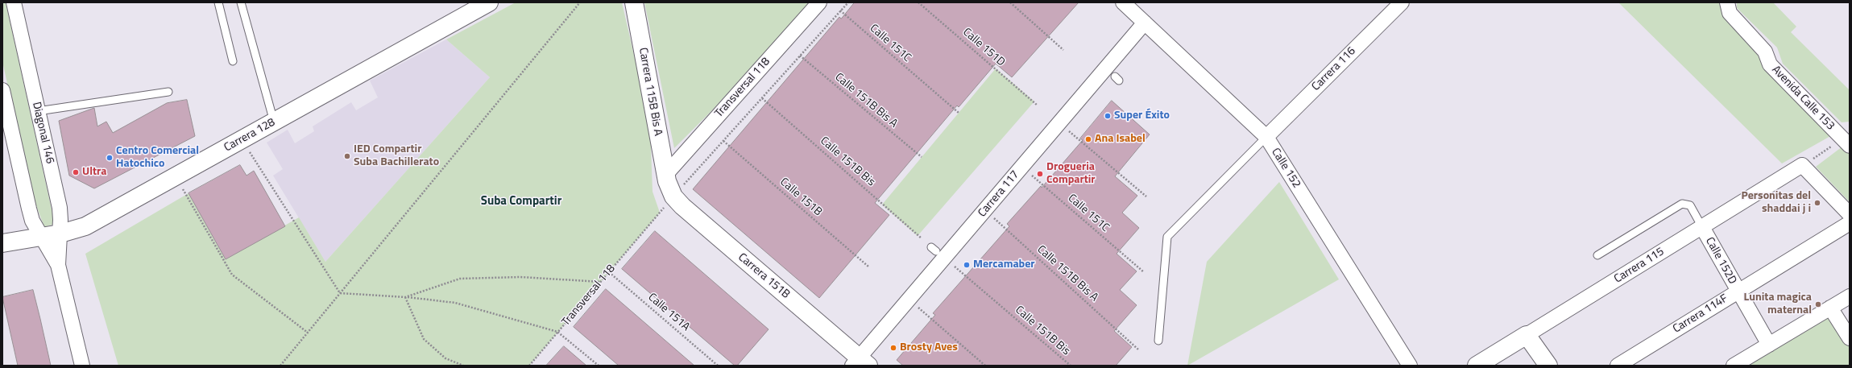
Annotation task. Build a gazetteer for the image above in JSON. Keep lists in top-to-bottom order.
{
  "streets": {
    "street": [
      "Carrera 116",
      "Transversal 118",
      "Carrera 115B Bis A",
      "Avenida Calle 153",
      "Diagonal 146",
      "Carrera 128",
      "Calle 152",
      "Carrera 117",
      "Calle 152D",
      "Carrera 115",
      "Carrera 151B",
      "Carrera 114F"
    ],
    "path": [
      "Calle 151C",
      "Calle 151D",
      "Calle 151B Bis A",
      "Calle 151B Bis",
      "Calle 151B",
      "Calle 151A"
    ]
  },
  "crossings": [
    ["Calle 151C", "Carrera 117"],
    ["Carrera 116", "Calle 152"],
    ["Transversal 118", "Carrera 115B Bis A"],
    ["Transversal 118", "Carrera 151B"],
    ["Transversal 118", "Calle 151A"],
    ["Carrera 115B Bis A", "Carrera 151B"],
    ["Calle 151B Bis A", "Carrera 117"],
    ["Diagonal 146", "Carrera 128"],
    ["Calle 151B Bis", "Carrera 117"],
    ["Calle 152", "Carrera 117"],
    ["Carrera 117", "Carrera 151B"],
    ["Calle 152D", "Carrera 115"],
    ["Calle 152D", "Carrera 114F"]
  ],
  "districts": ["Suba Compartir"],
  "places": [
    "Super Éxito",
    "Ana Isabel",
    "IED Compartir Suba Bachillerato",
    "Centro Comercial Hatochico",
    "Ultra",
    "Drogueria Compartir",
    "Personitas del shaddai j i",
    "Mercamaber",
    "Lunita magica maternal",
    "Brosty Aves"
  ]
}
